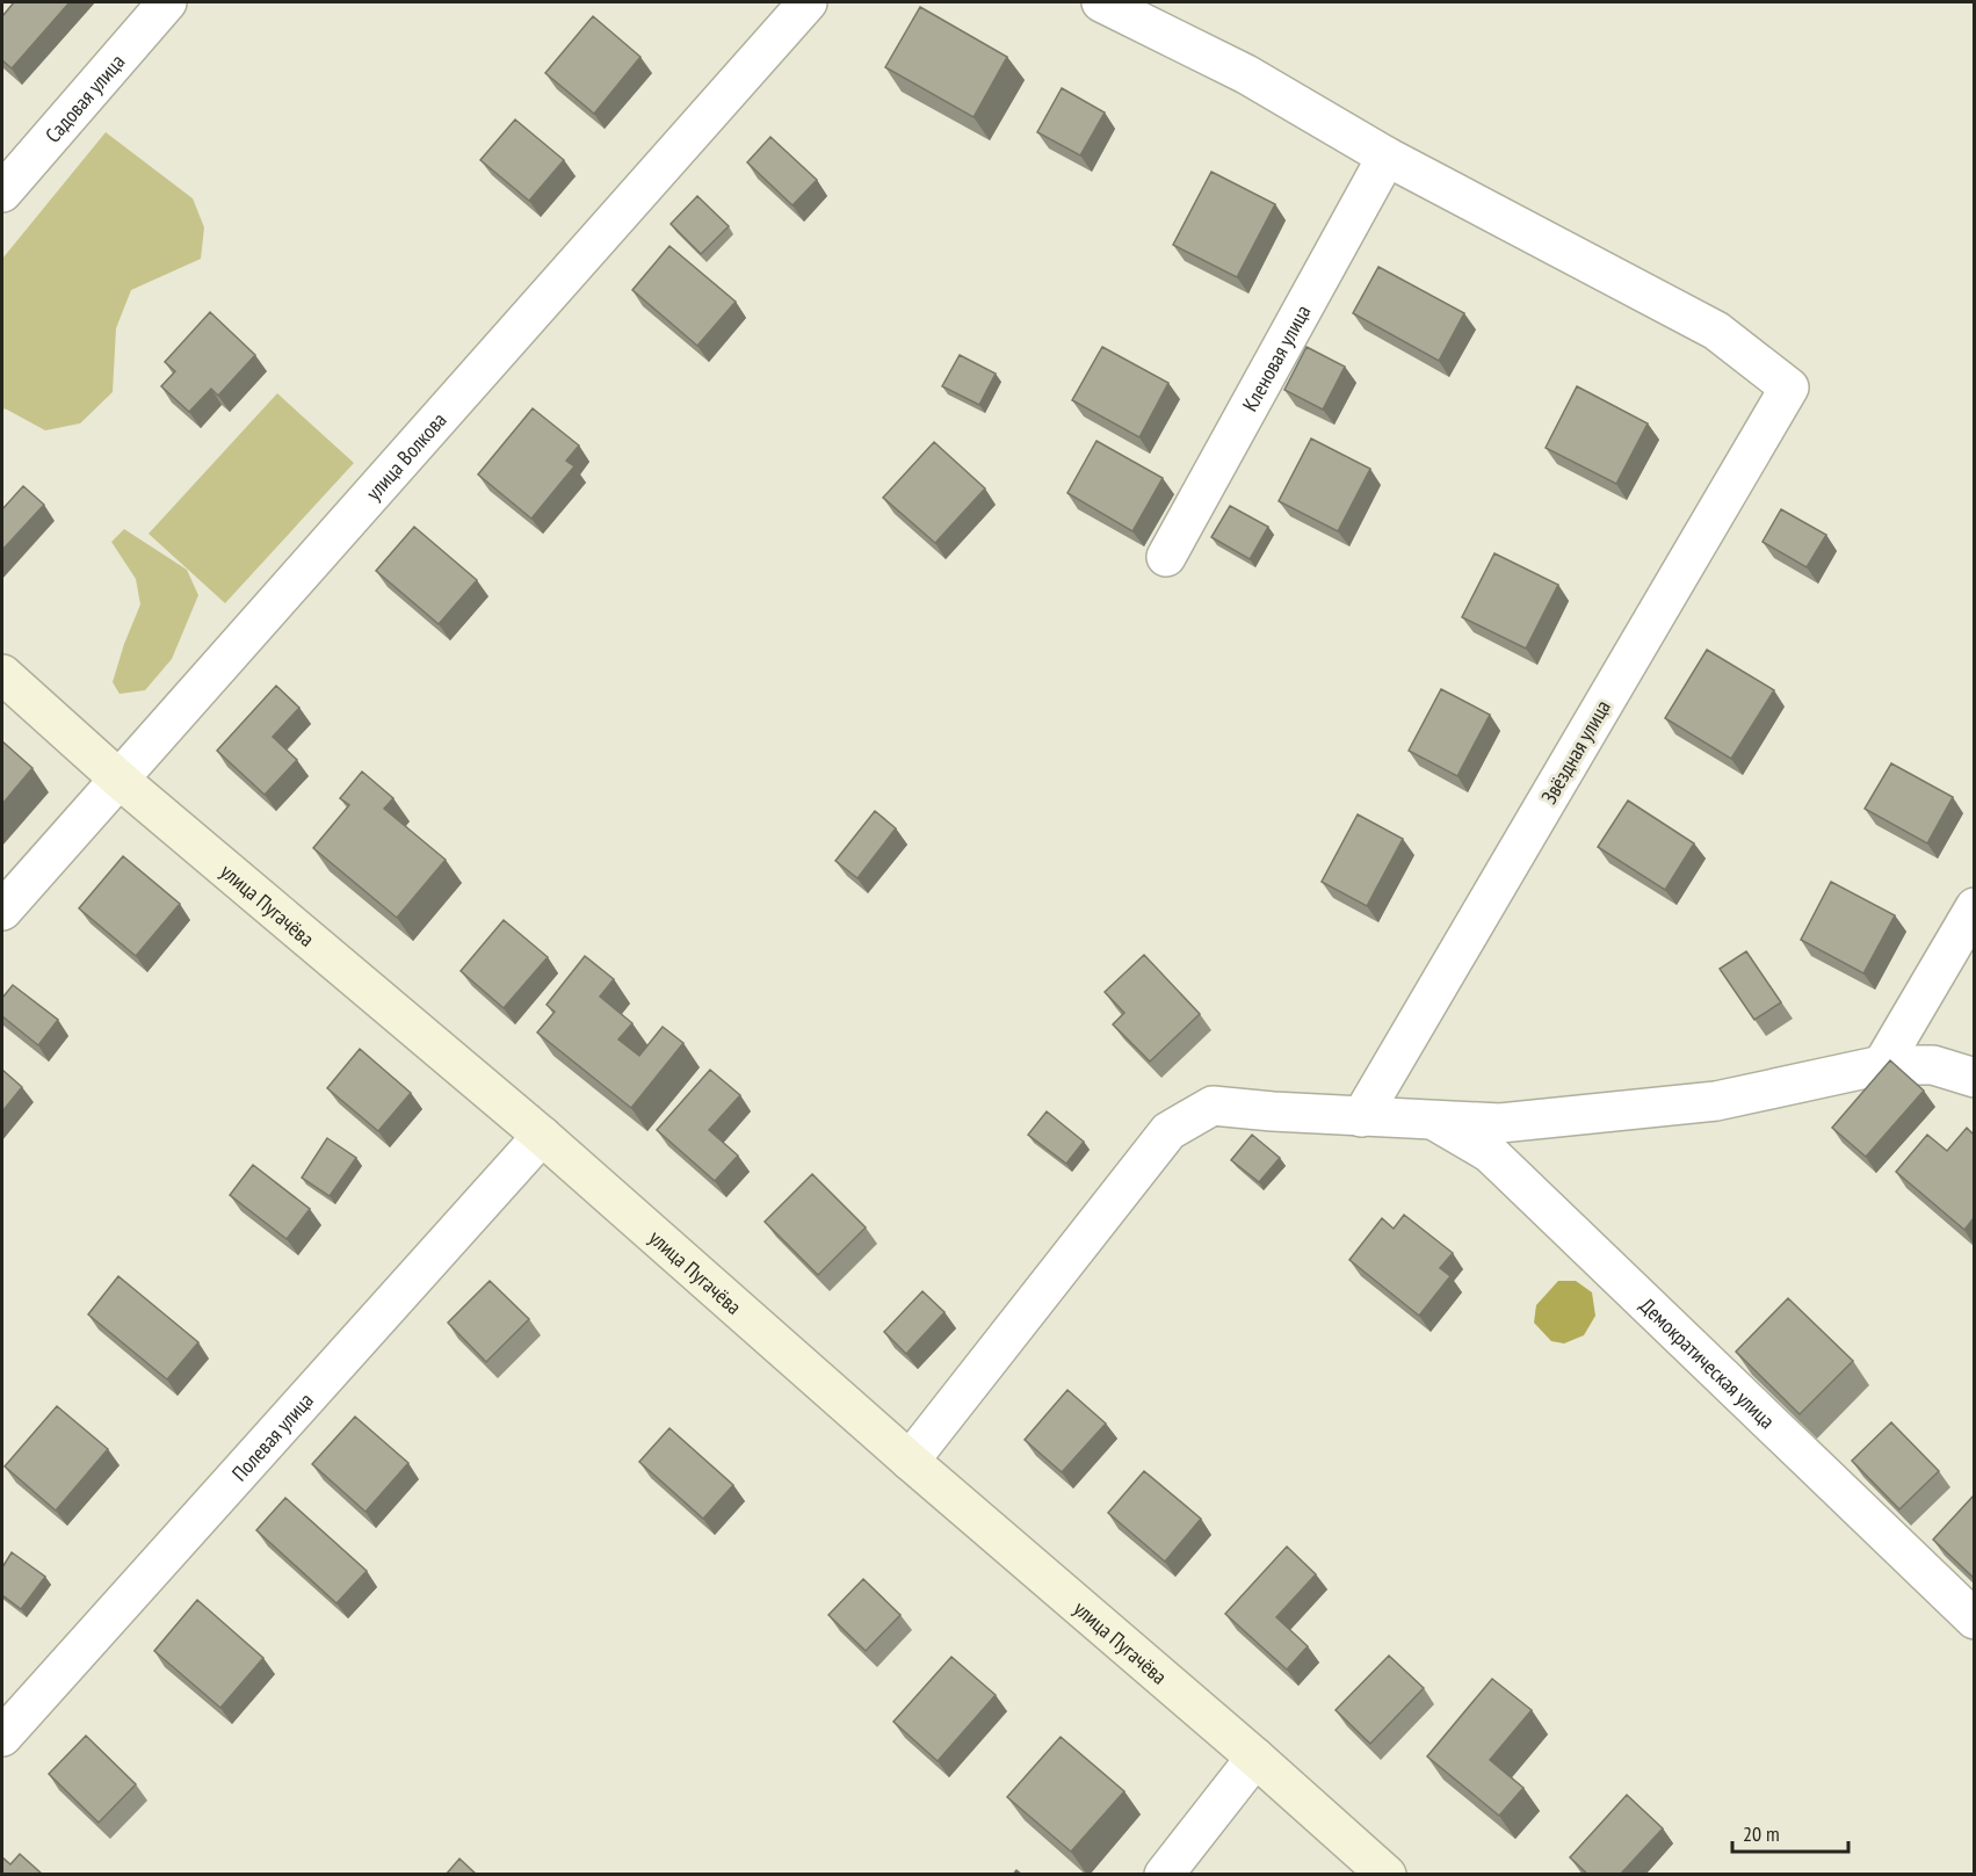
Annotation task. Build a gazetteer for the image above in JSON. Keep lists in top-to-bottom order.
{
  "streets": {
    "street": [
      "Садовая улица",
      "Кленовая улица",
      "улица Волкова",
      "Звёздная улица",
      "улица Пугачёва",
      "Демократическая улица",
      "Полевая улица"
    ]
  },
  "crossings": [
    ["Кленовая улица", "Звёздная улица"],
    ["улица Волкова", "улица Пугачёва"],
    ["улица Пугачёва", "Полевая улица"]
  ],
  "scale_bar": "20 m"
}
